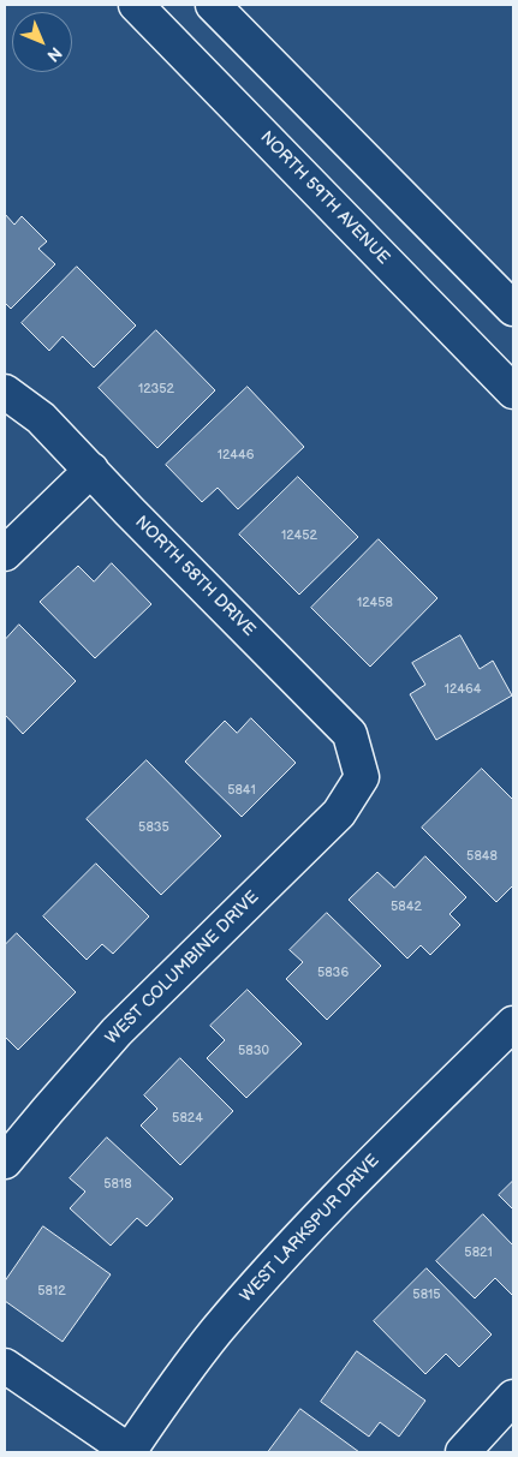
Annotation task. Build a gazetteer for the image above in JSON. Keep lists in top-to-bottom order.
{
  "streets": {
    "street": [
      "NORTH 59TH AVENUE",
      "NORTH 58TH DRIVE",
      "WEST COLUMBINE DRIVE",
      "WEST LARKSPUR DRIVE"
    ]
  },
  "crossings": [
    ["NORTH 58TH DRIVE", "WEST COLUMBINE DRIVE"]
  ],
  "house_numbers": [
    "12352",
    "12446",
    "12452",
    "12458",
    "12464",
    "5841",
    "5835",
    "5848",
    "5842",
    "5836",
    "5830",
    "5824",
    "5818",
    "5821",
    "5812",
    "5815"
  ],
  "north": "bottom right"
}
